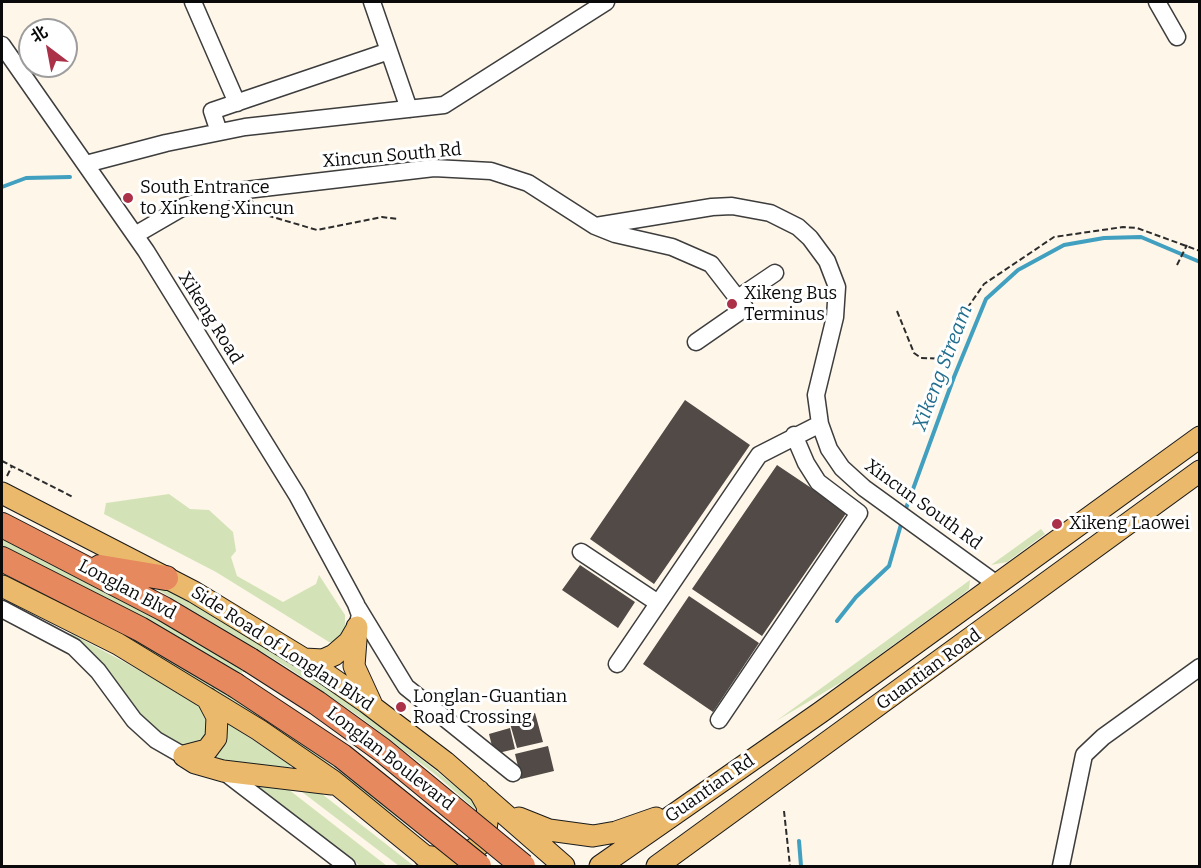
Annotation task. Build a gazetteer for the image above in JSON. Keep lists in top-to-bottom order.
{
  "streets": {
    "highway": ["Longlan Blvd", "Longlan Boulevard"],
    "main road": ["Side Road of Longlan Blvd", "Guantian Road", "Guantian Rd"],
    "street": ["Xincun South Rd", "Xikeng Road"]
  },
  "crossings": [
    ["Xincun South Rd", "Xikeng Road"],
    ["Xincun South Rd", "Guantian Road"],
    ["Longlan Blvd", "Longlan Boulevard"],
    ["Guantian Road", "Guantian Rd"]
  ],
  "water": ["Xikeng Stream"],
  "places": [
    "South Entrance to Xinkeng Xincun",
    "Xikeng Bus Terminus",
    "Xikeng Laowei",
    "Longlan-Guantian Road Crossing"
  ],
  "north": "top left"
}
